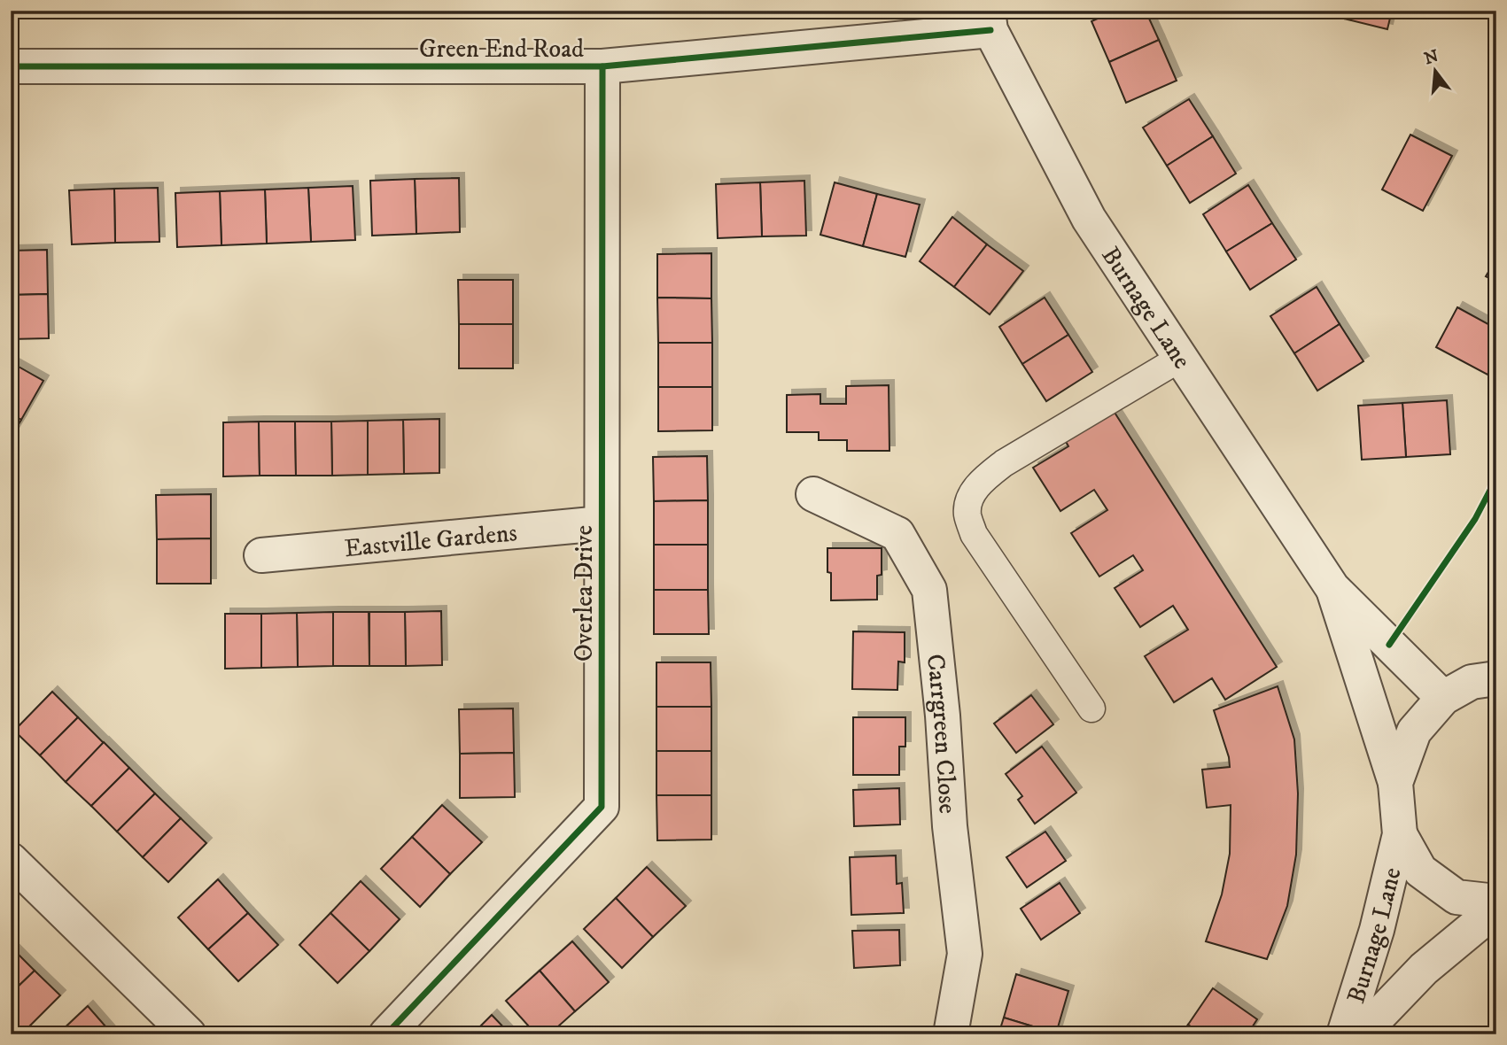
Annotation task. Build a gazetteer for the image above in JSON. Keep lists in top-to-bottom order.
{
  "streets": {
    "street": [
      "Green End Road",
      "Burnage Lane",
      "Eastville Gardens",
      "Overlea Drive",
      "Carrgreen Close"
    ]
  },
  "crossings": [
    ["Green End Road", "Burnage Lane"],
    ["Green End Road", "Overlea Drive"],
    ["Eastville Gardens", "Overlea Drive"]
  ],
  "north": "top"
}
